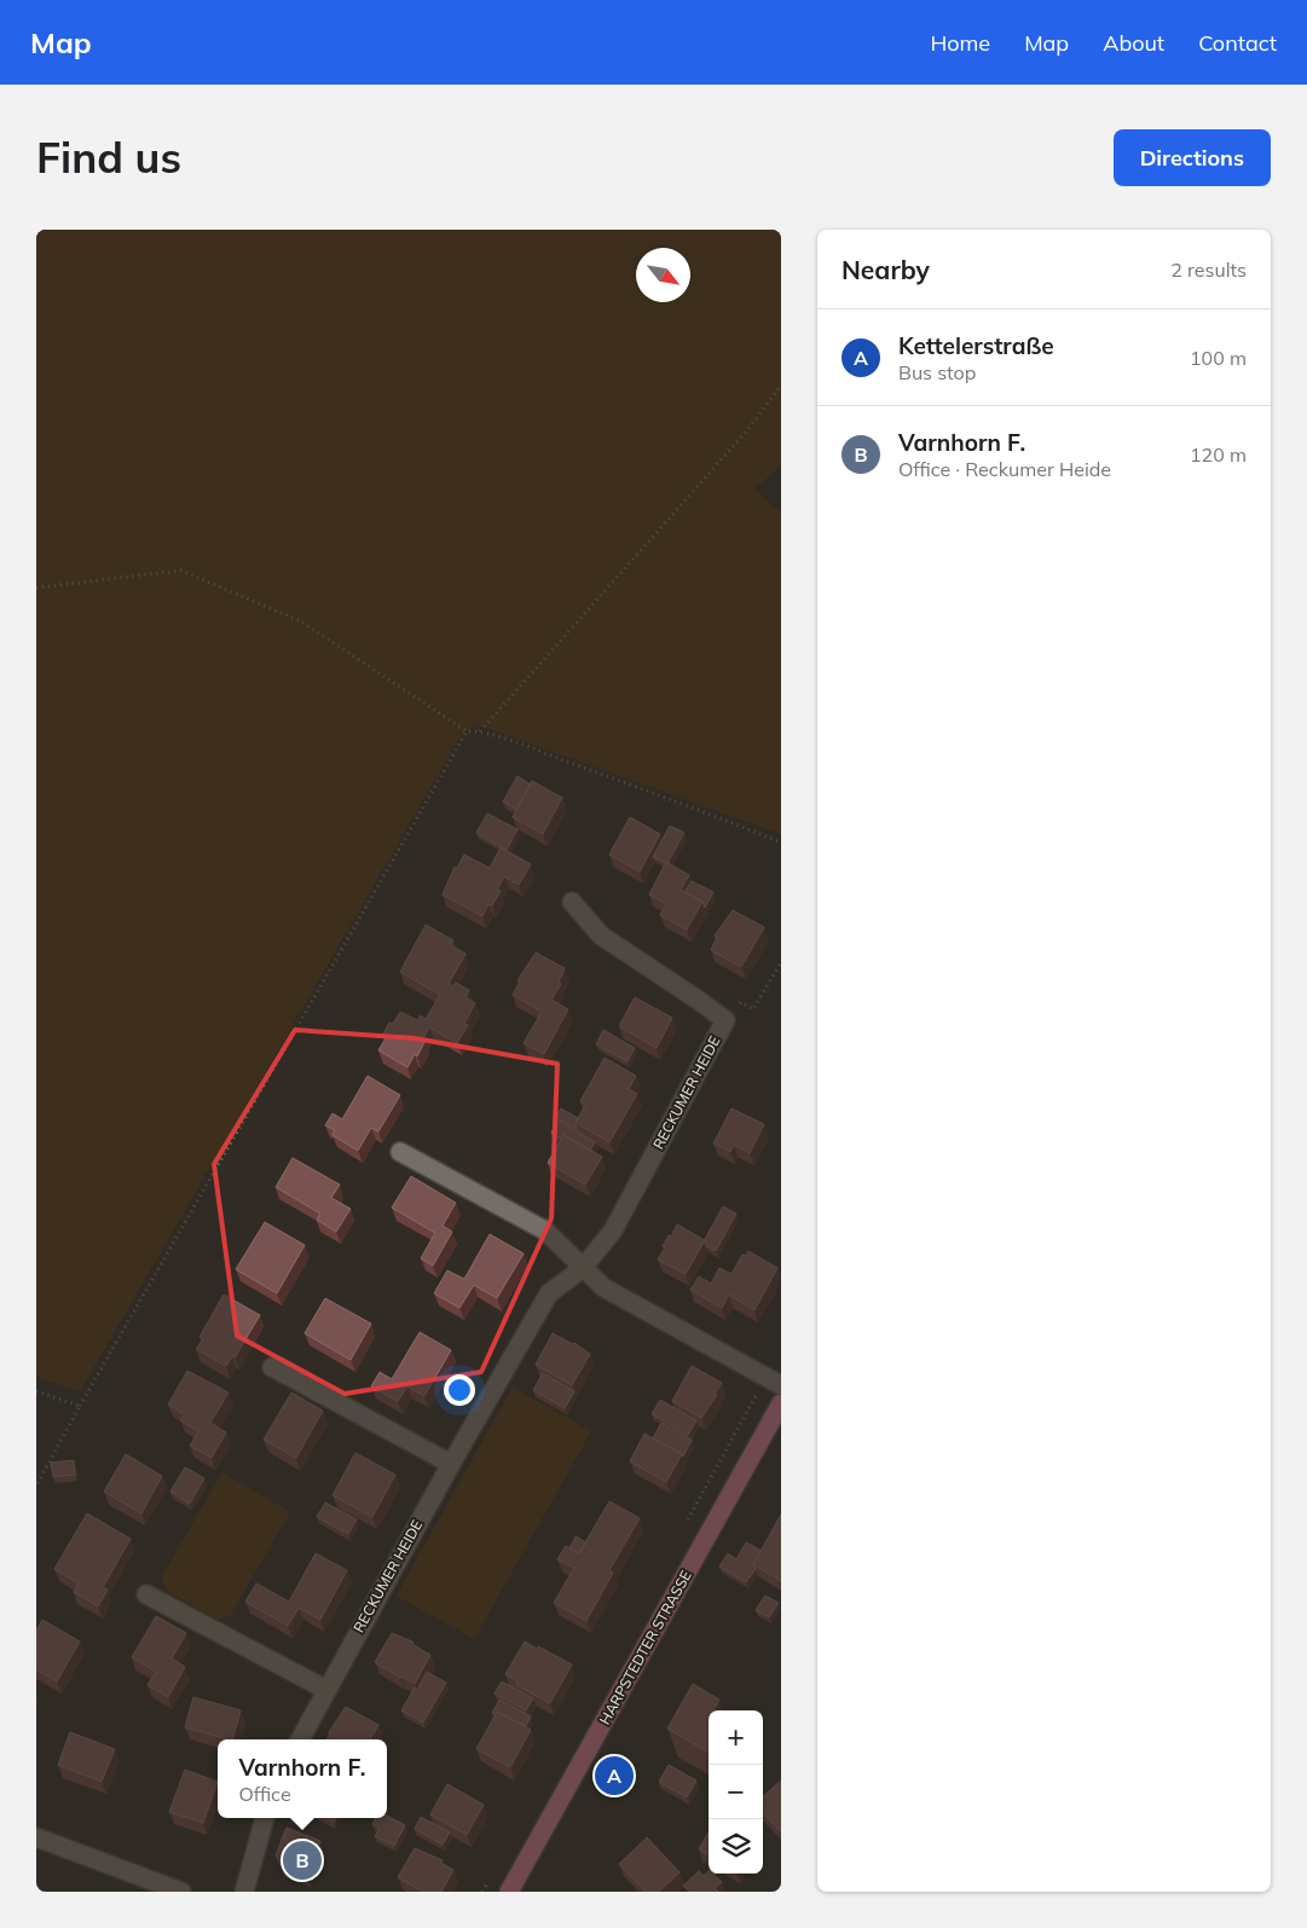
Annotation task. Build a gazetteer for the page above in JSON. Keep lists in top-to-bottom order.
{
  "streets": {
    "main road": ["HARPSTEDTER STRASSE"],
    "street": ["RECKUMER HEIDE"]
  },
  "north": "bottom right",
  "page": {
    "header": "Map",
    "nav": [
      "Home",
      "Map",
      "About",
      "Contact"
    ],
    "buttons": "Directions",
    "title": "Find us",
    "heading": ["Nearby", "2 results"],
    "list": [
      {
        "mark": "A",
        "name": "Kettelerstraße",
        "note": "Bus stop",
        "value": "100 m"
      },
      {
        "mark": "B",
        "name": "Varnhorn F.",
        "note": "Office · Reckumer Heide",
        "value": "120 m"
      }
    ],
    "map_buttons": ["+", "−"],
    "popup": ["Varnhorn F.", "Office"],
    "pins": ["A", "B"]
  }
}
